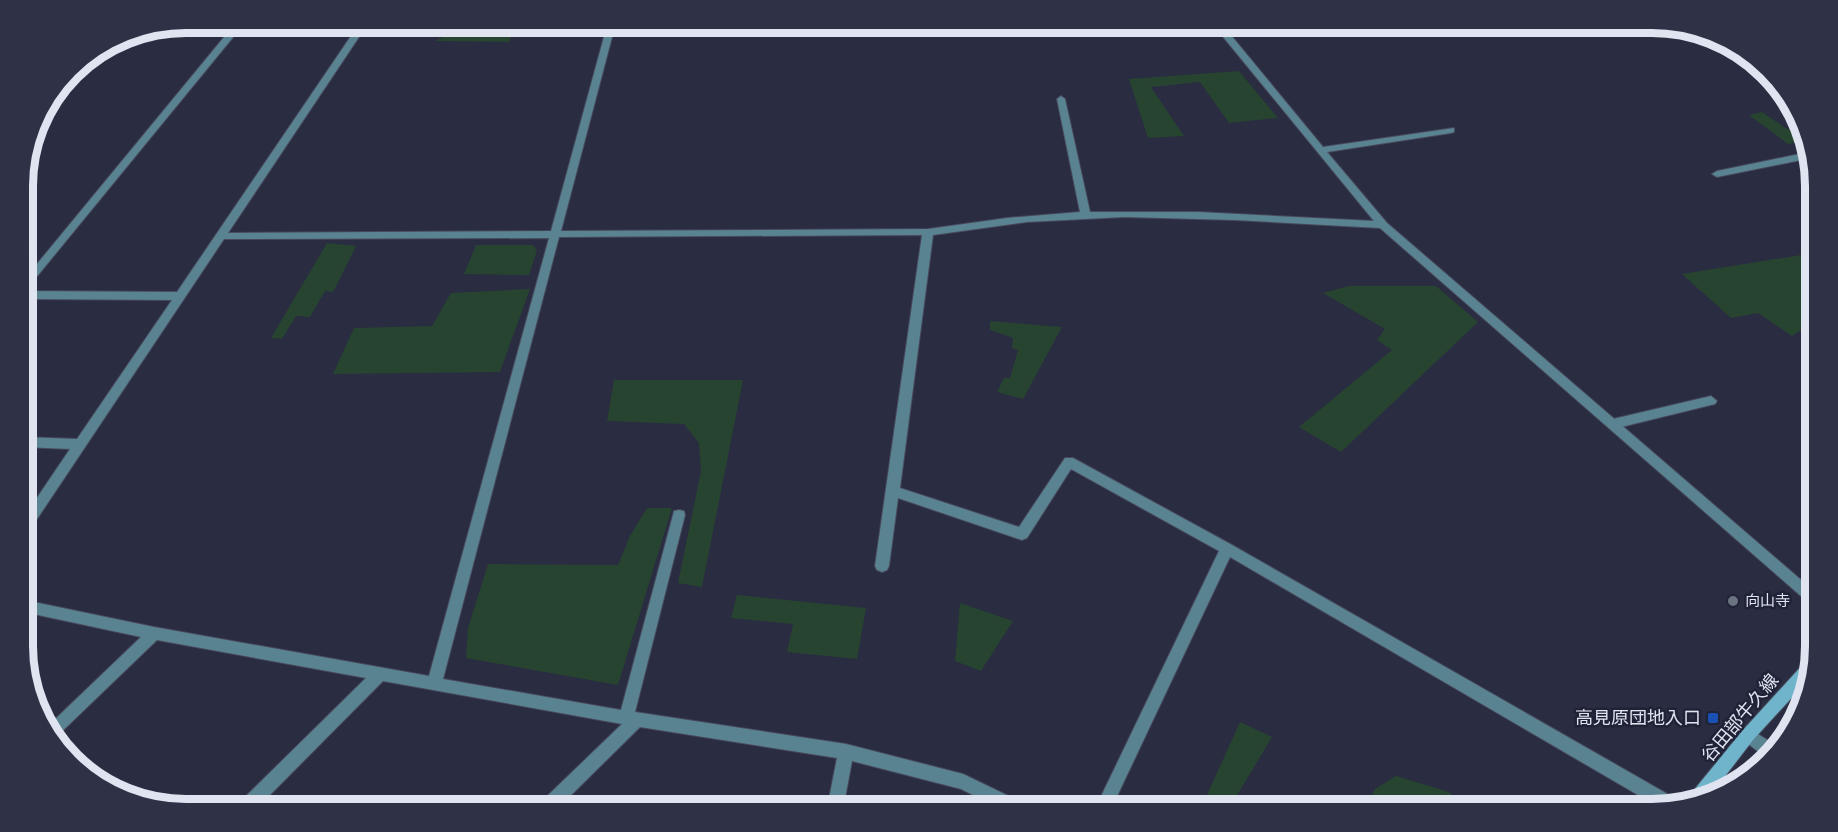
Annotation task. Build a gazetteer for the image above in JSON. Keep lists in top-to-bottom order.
{
  "streets": {
    "main road": ["谷田部牛久線"]
  },
  "places": {
    "other": ["向山寺"],
    "transit": ["高見原団地入口"]
  }
}
